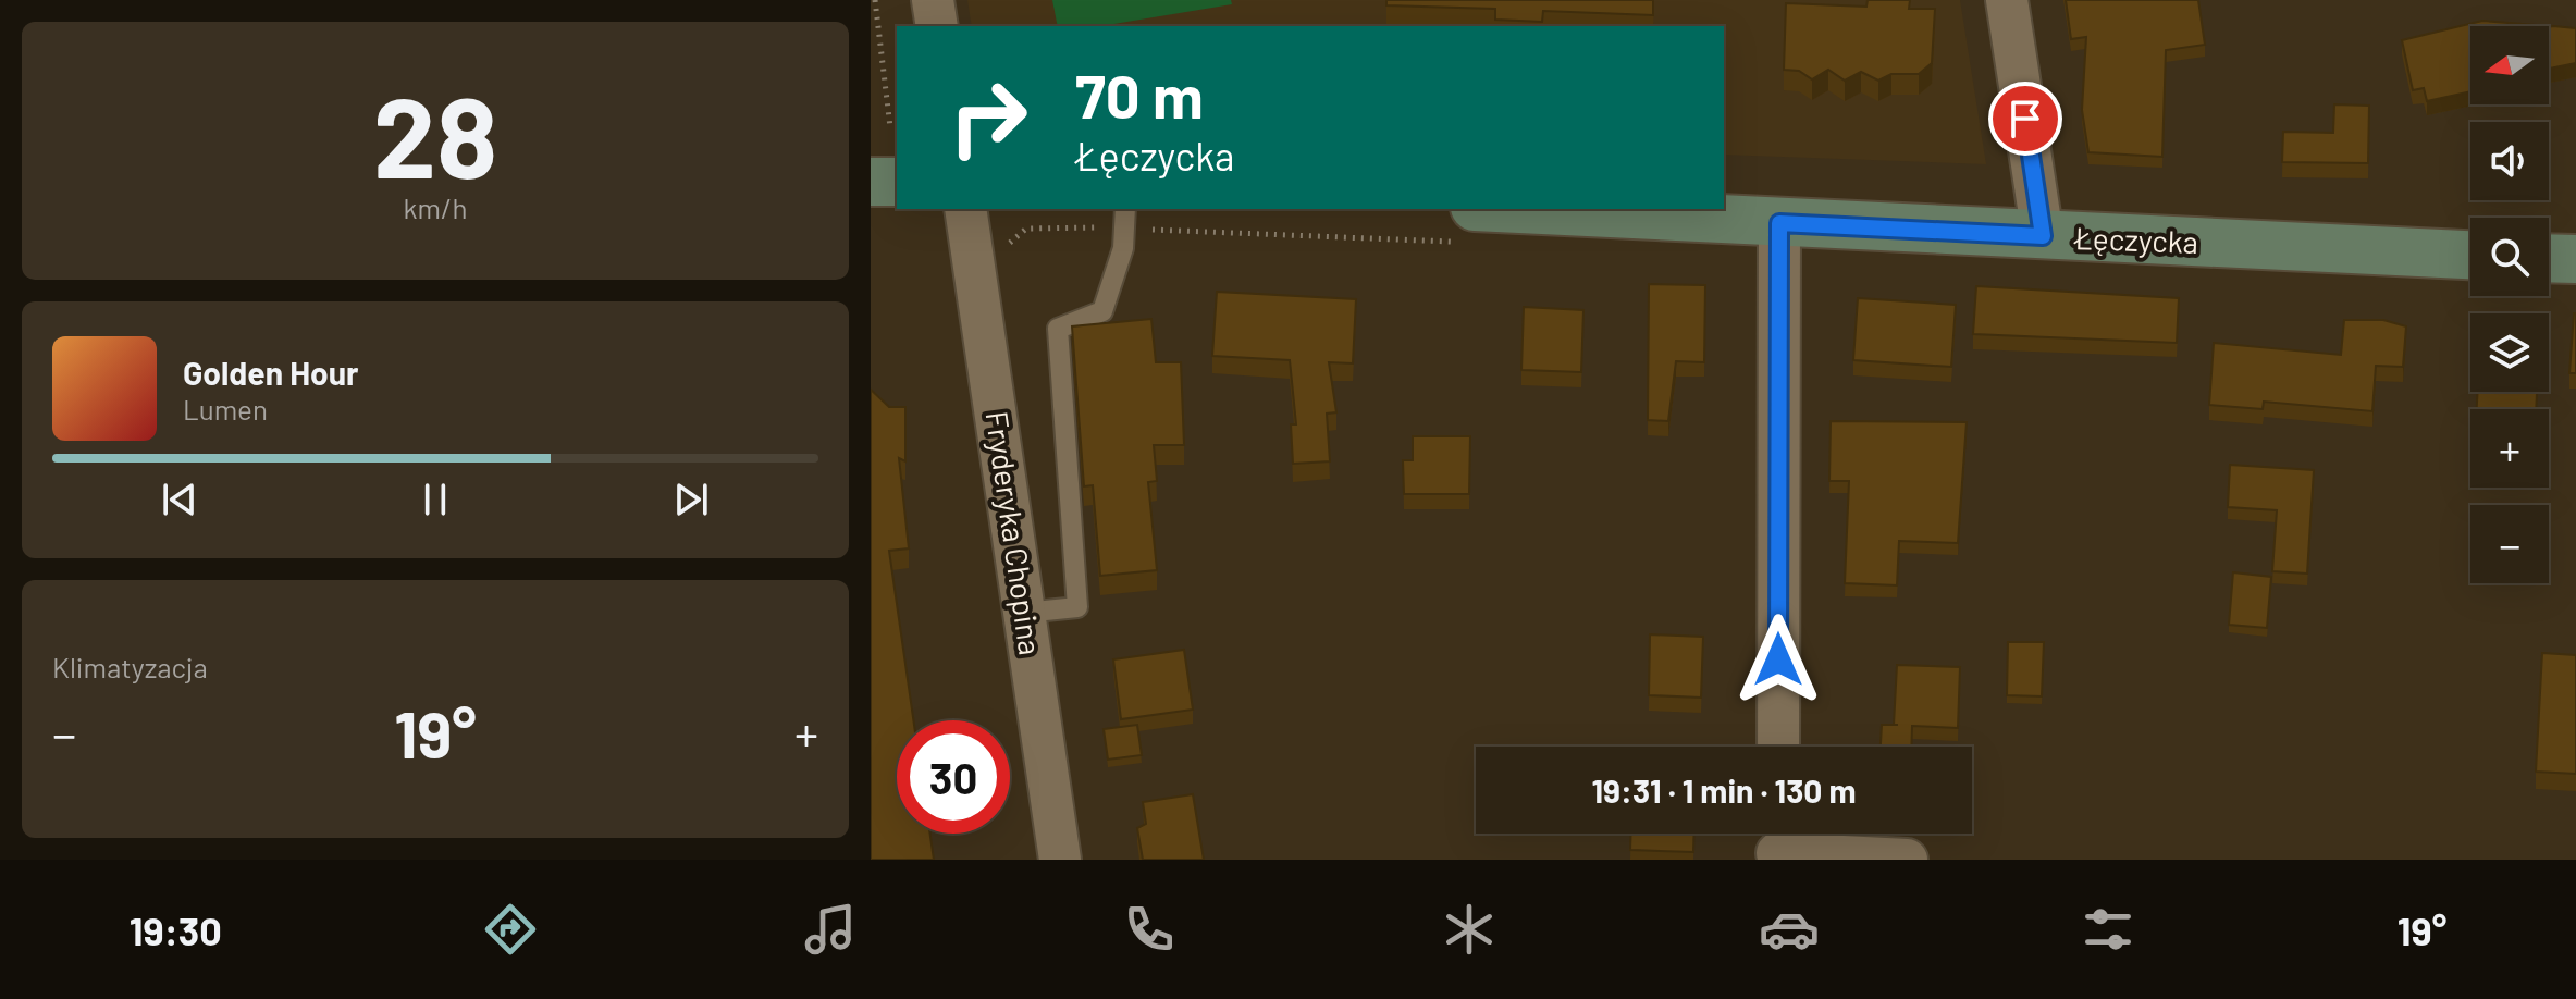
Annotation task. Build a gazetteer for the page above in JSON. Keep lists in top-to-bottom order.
{
  "streets": {
    "street": ["Łęczycka", "Fryderyka Chopina"]
  },
  "north": "left",
  "page": {
    "tile": [
      ["28", "km/h"],
      "Klimatyzacja"
    ],
    "map_buttons": ["+", "−"],
    "turn": ["70 m", "Łęczycka"],
    "song": ["Golden Hour", "Lumen"],
    "heat": ["−", "19°", "+"],
    "limit": "30",
    "trip": "19:31 · 1 min · 130 m",
    "tabs": ["19:30", "19°"]
  }
}
